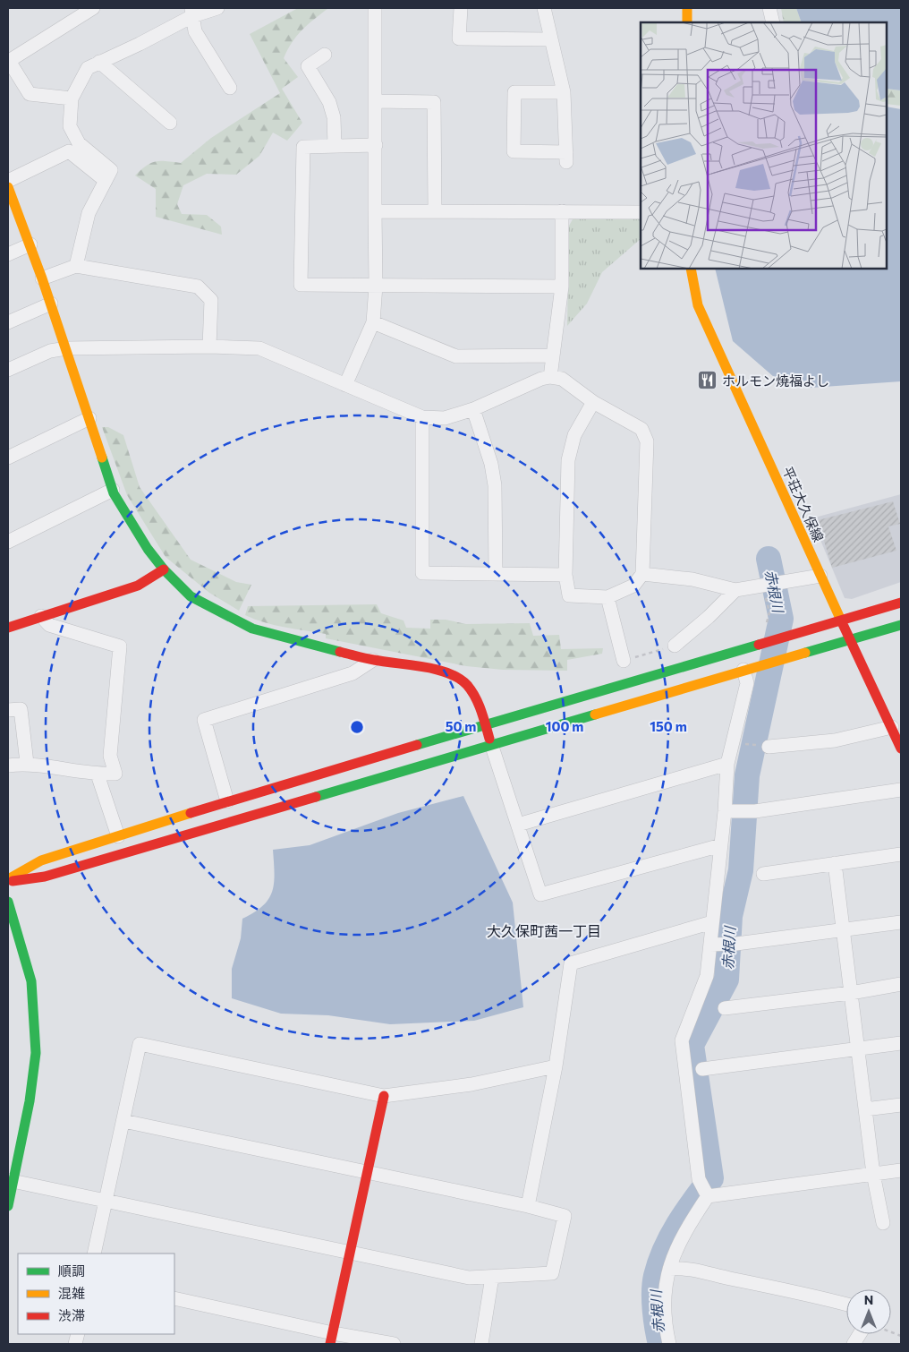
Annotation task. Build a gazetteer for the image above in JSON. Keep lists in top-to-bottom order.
{
  "streets": {
    "street": ["平荘大久保線"]
  },
  "districts": ["大久保町茜一丁目"],
  "water": ["赤根川"],
  "places": {
    "restaurant": ["ホルモン焼福よし"]
  },
  "legend": ["順調", "混雑", "渋滞"],
  "north": "top",
  "rings": ["50 m", "100 m", "150 m"]
}
